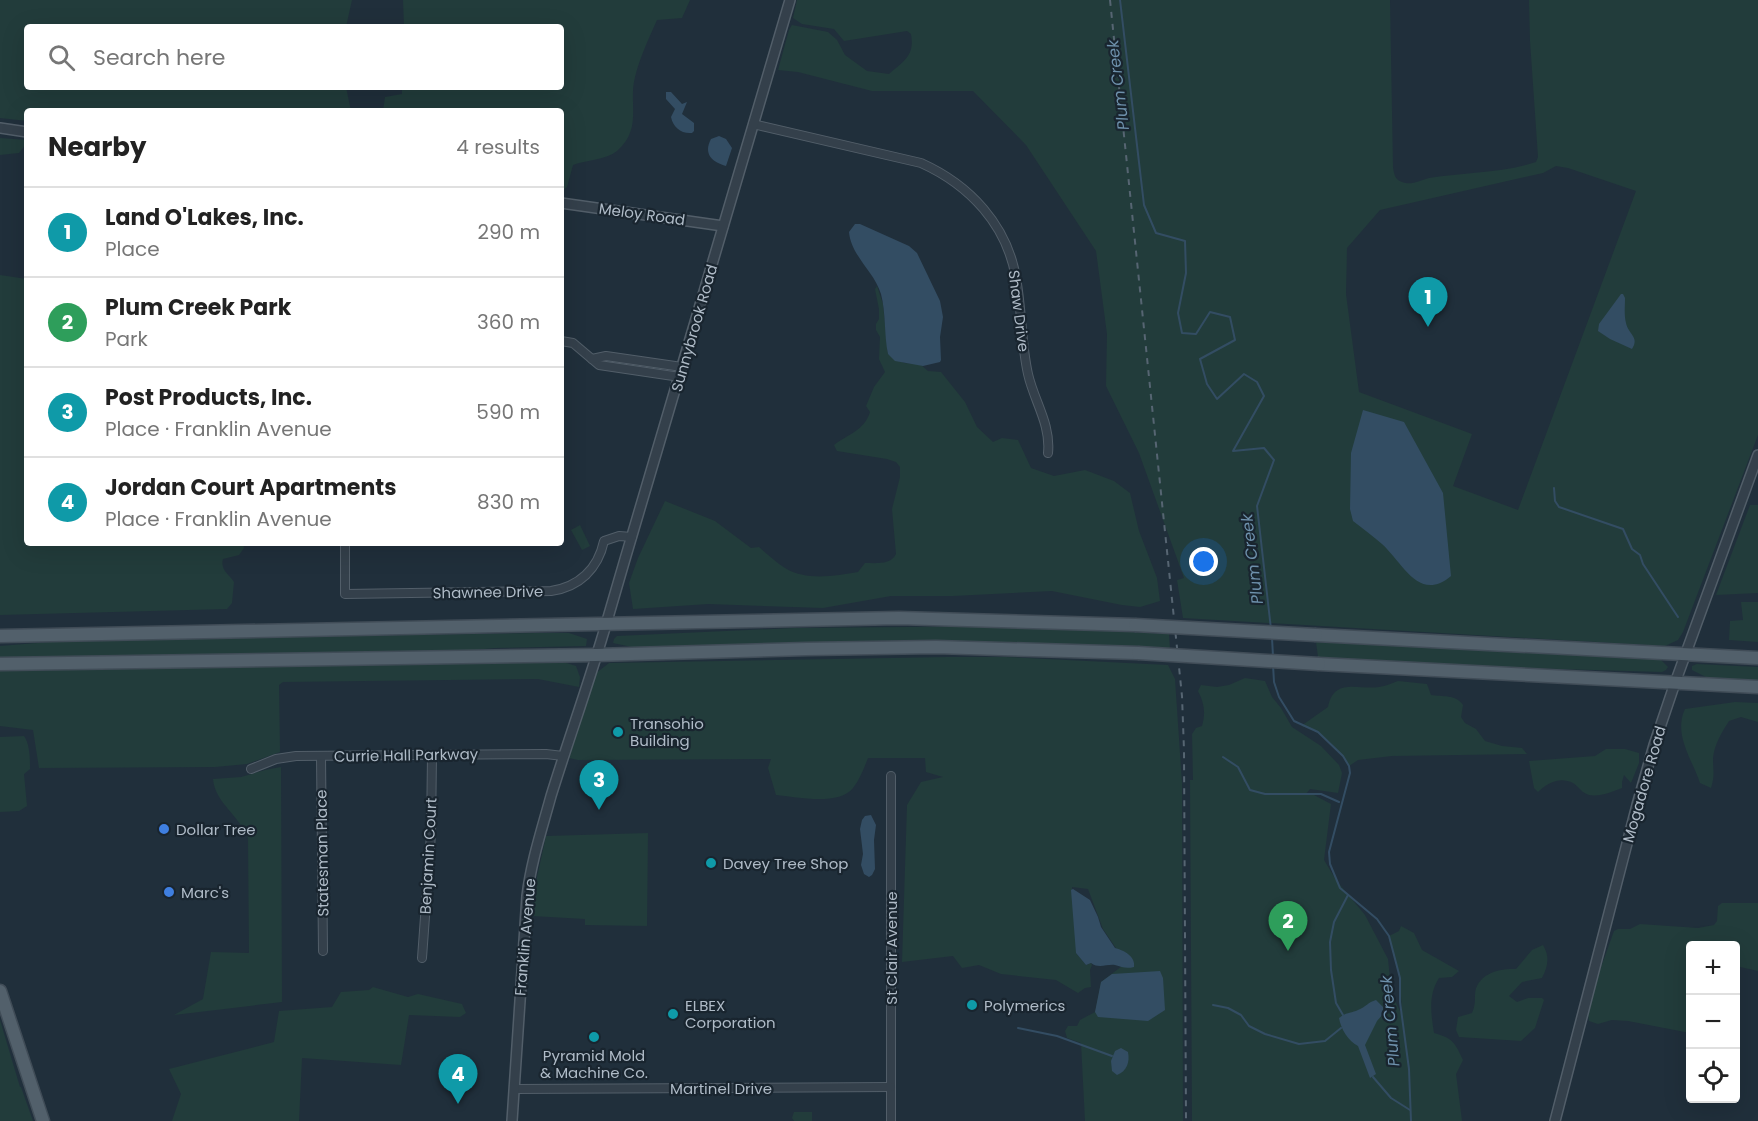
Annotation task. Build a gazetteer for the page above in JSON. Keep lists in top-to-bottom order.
{
  "streets": {
    "street": [
      "Meloy Road",
      "Shaw Drive",
      "Sunnybrook Road",
      "Shawnee Drive",
      "Currie Hall Parkway",
      "Mogadore Road",
      "Statesman Place",
      "Benjamin Court",
      "Franklin Avenue",
      "St Clair Avenue",
      "Martinel Drive"
    ]
  },
  "crossings": [
    ["Meloy Road", "Sunnybrook Road"],
    ["Shaw Drive", "Sunnybrook Road"],
    ["Sunnybrook Road", "Shawnee Drive"],
    ["Sunnybrook Road", "Franklin Avenue"],
    ["Currie Hall Parkway", "Statesman Place"],
    ["Currie Hall Parkway", "Benjamin Court"],
    ["Currie Hall Parkway", "Franklin Avenue"],
    ["Franklin Avenue", "Martinel Drive"],
    ["St Clair Avenue", "Martinel Drive"]
  ],
  "water": ["Plum Creek"],
  "places": [
    "Transohio Building",
    "Dollar Tree",
    "Davey Tree Shop",
    "Marc's",
    "Polymerics",
    "ELBEX Corporation",
    "Pyramid Mold & Machine Co."
  ],
  "page": {
    "search": "Search here",
    "heading": ["Nearby", "4 results"],
    "list": [
      {
        "mark": "1",
        "name": "Land O'Lakes, Inc.",
        "note": "Place",
        "value": "290 m"
      },
      {
        "mark": "2",
        "name": "Plum Creek Park",
        "note": "Park",
        "value": "360 m"
      },
      {
        "mark": "3",
        "name": "Post Products, Inc.",
        "note": "Place · Franklin Avenue",
        "value": "590 m"
      },
      {
        "mark": "4",
        "name": "Jordan Court Apartments",
        "note": "Place · Franklin Avenue",
        "value": "830 m"
      }
    ],
    "pins": [
      "1",
      "3",
      "2",
      "4"
    ],
    "map_buttons": ["+", "−"]
  }
}
